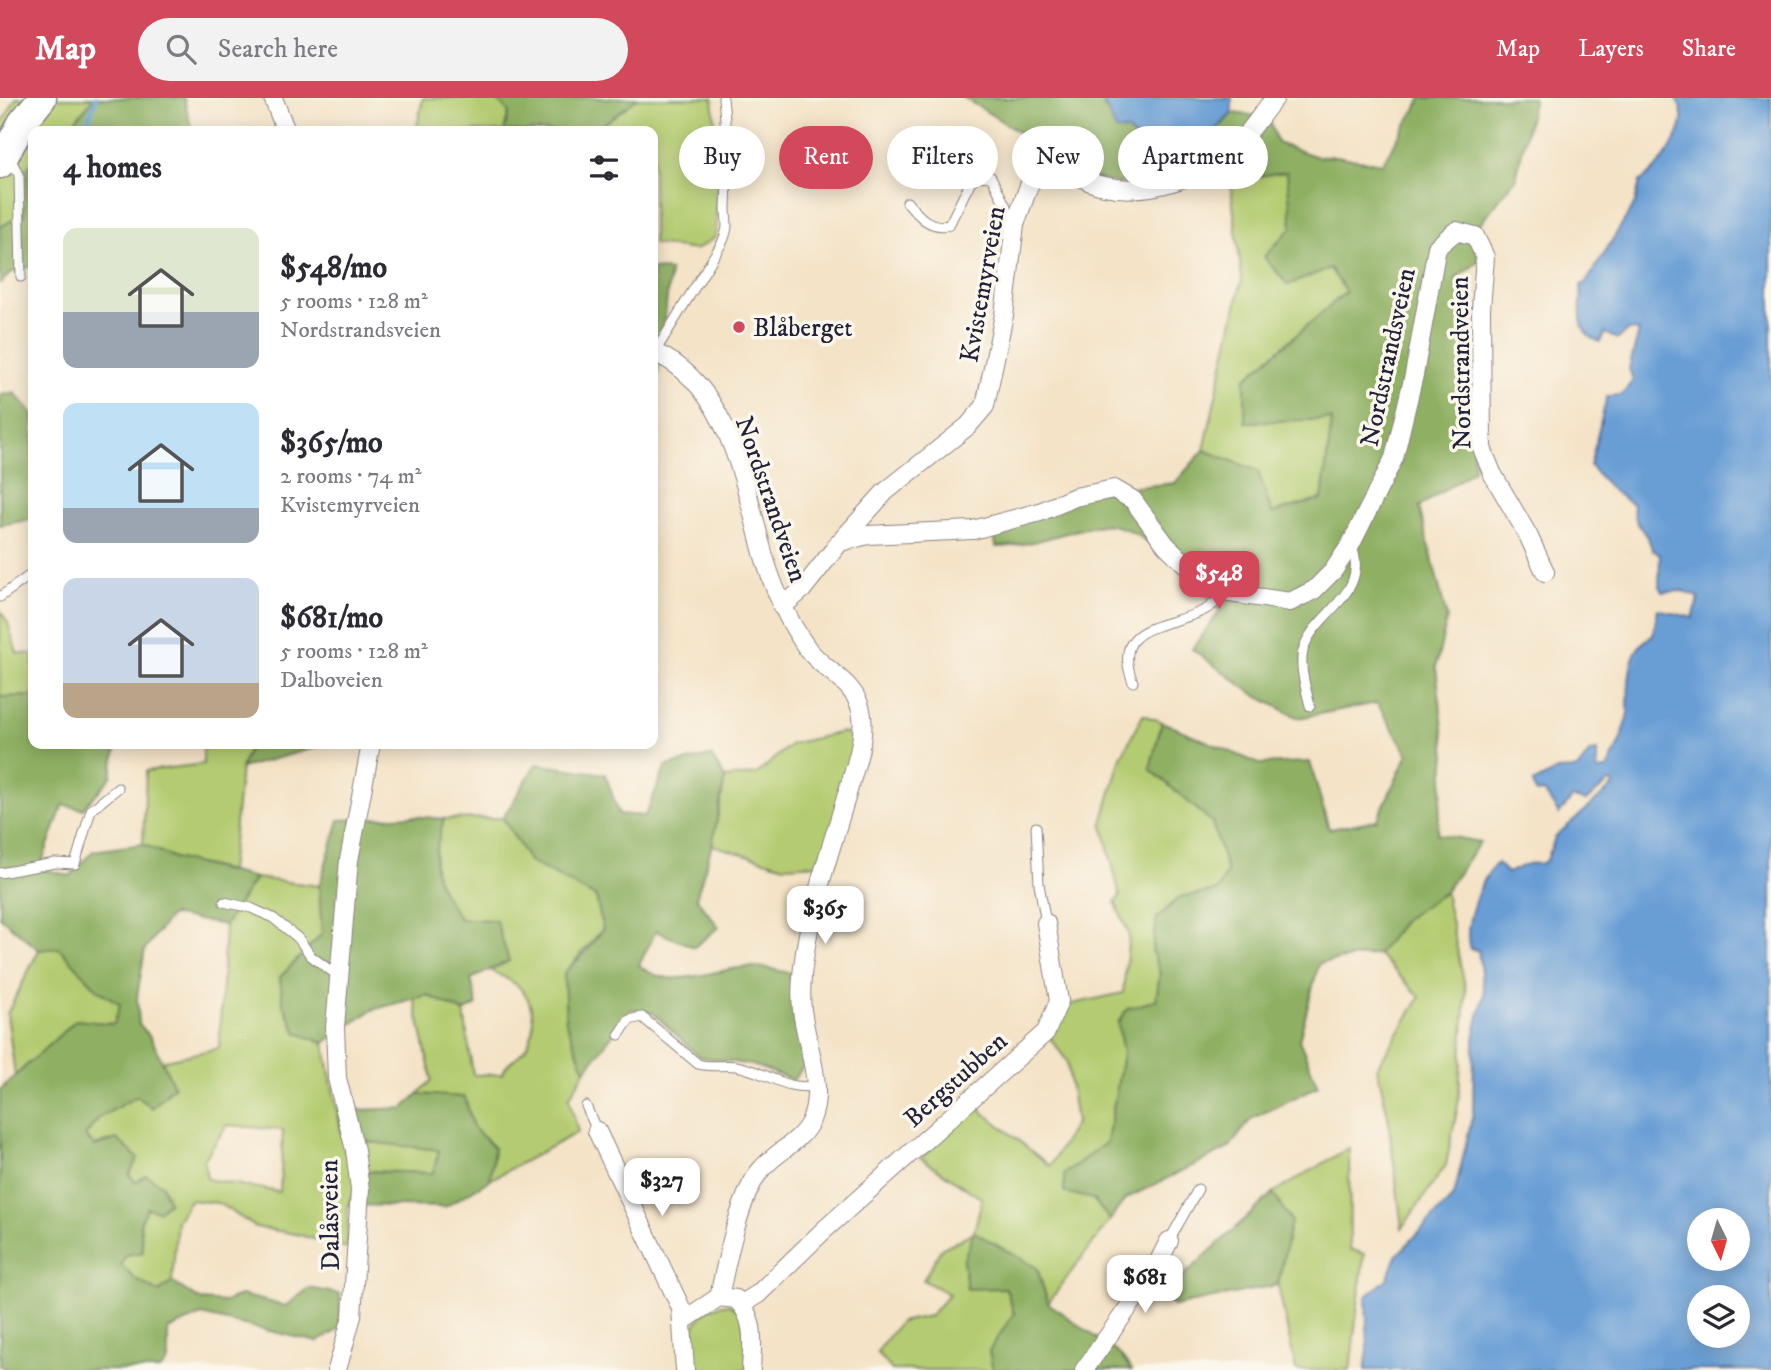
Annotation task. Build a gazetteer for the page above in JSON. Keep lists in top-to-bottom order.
{
  "streets": {
    "street": [
      "Kvistemyrveien",
      "Nordstrandsveien",
      "Nordstrandveien",
      "Bergstubben",
      "Dalåsveien"
    ]
  },
  "crossings": [
    ["Kvistemyrveien", "Nordstrandsveien"],
    ["Nordstrandsveien", "Nordstrandveien"]
  ],
  "places": ["Blåberget"],
  "north": "bottom",
  "page": {
    "header": "Map",
    "search": "Search here",
    "nav": ["Map", "Layers", "Share"],
    "chip": [
      "Buy",
      "Rent",
      "Filters",
      "New",
      "Apartment"
    ],
    "heading": "4 homes",
    "list": [
      {
        "name": "$548/mo",
        "note": "5 rooms · 128 m² · Nordstrandsveien"
      },
      {
        "name": "$365/mo",
        "note": "2 rooms · 74 m² · Kvistemyrveien"
      },
      {
        "name": "$681/mo",
        "note": "5 rooms · 128 m² · Dalboveien"
      }
    ],
    "price": [
      "$548",
      "$365",
      "$327",
      "$681"
    ]
  }
}
